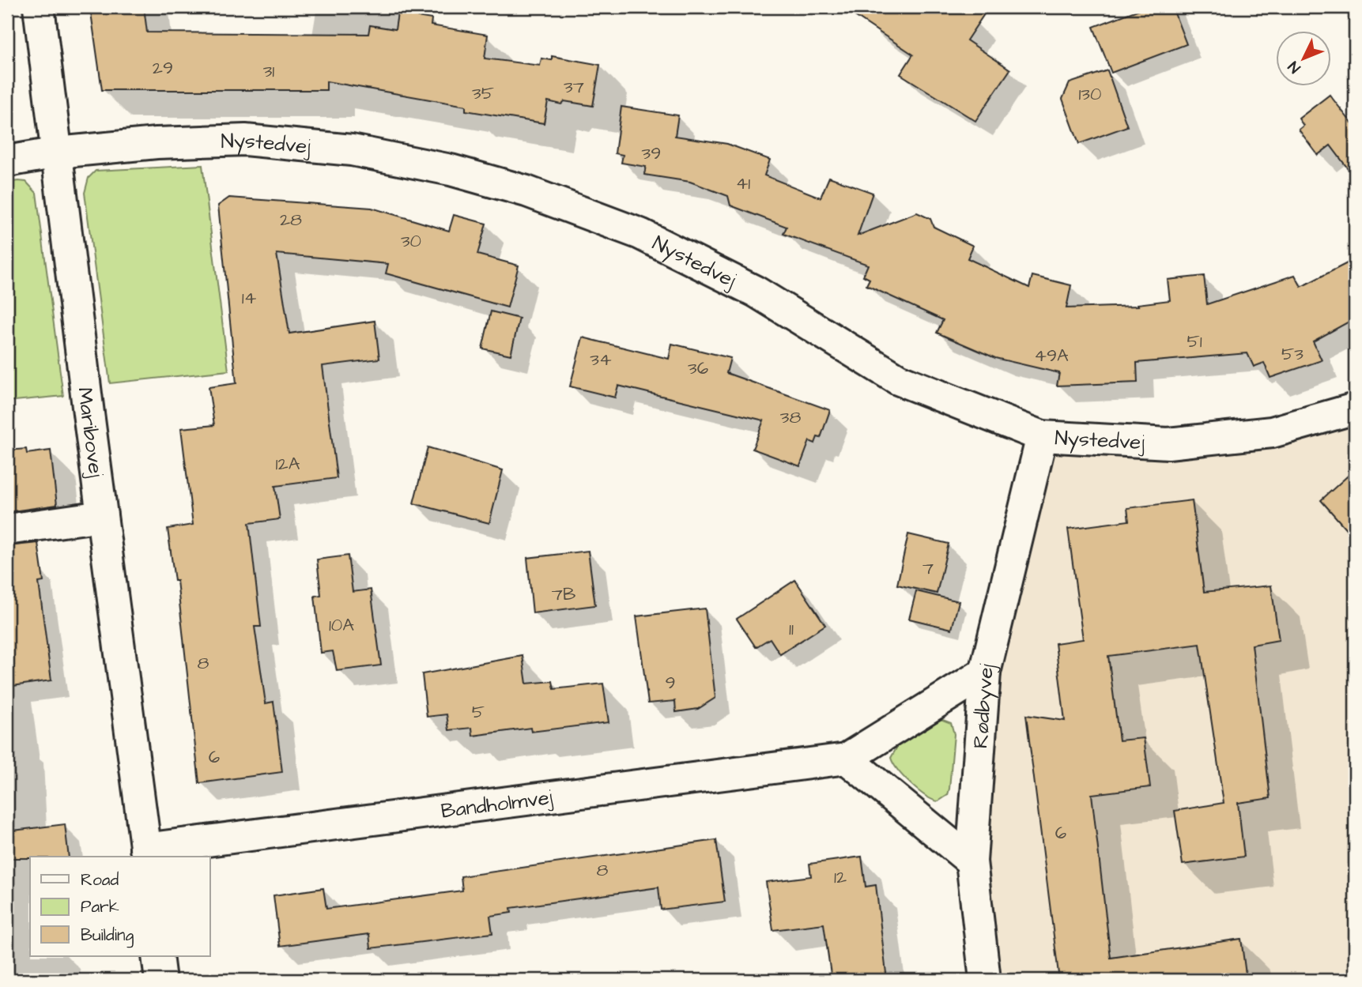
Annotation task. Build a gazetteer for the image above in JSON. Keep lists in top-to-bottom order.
{
  "streets": {
    "street": [
      "Nystedvej",
      "Maribovej",
      "Rødbyvej",
      "Bandholmvej"
    ]
  },
  "crossings": [
    ["Nystedvej", "Maribovej"],
    ["Nystedvej", "Rødbyvej"],
    ["Maribovej", "Bandholmvej"],
    ["Rødbyvej", "Bandholmvej"]
  ],
  "house_numbers": [
    "29",
    "31",
    "37",
    "35",
    "130",
    "39",
    "41",
    "28",
    "30",
    "14",
    "51",
    "53",
    "49A",
    "34",
    "36",
    "38",
    "12A",
    "7",
    "7B",
    "10A",
    "11",
    "8",
    "9",
    "5",
    "6",
    "6",
    "8",
    "12"
  ],
  "legend": ["Road", "Park", "Building"],
  "north": "bottom left"
}
